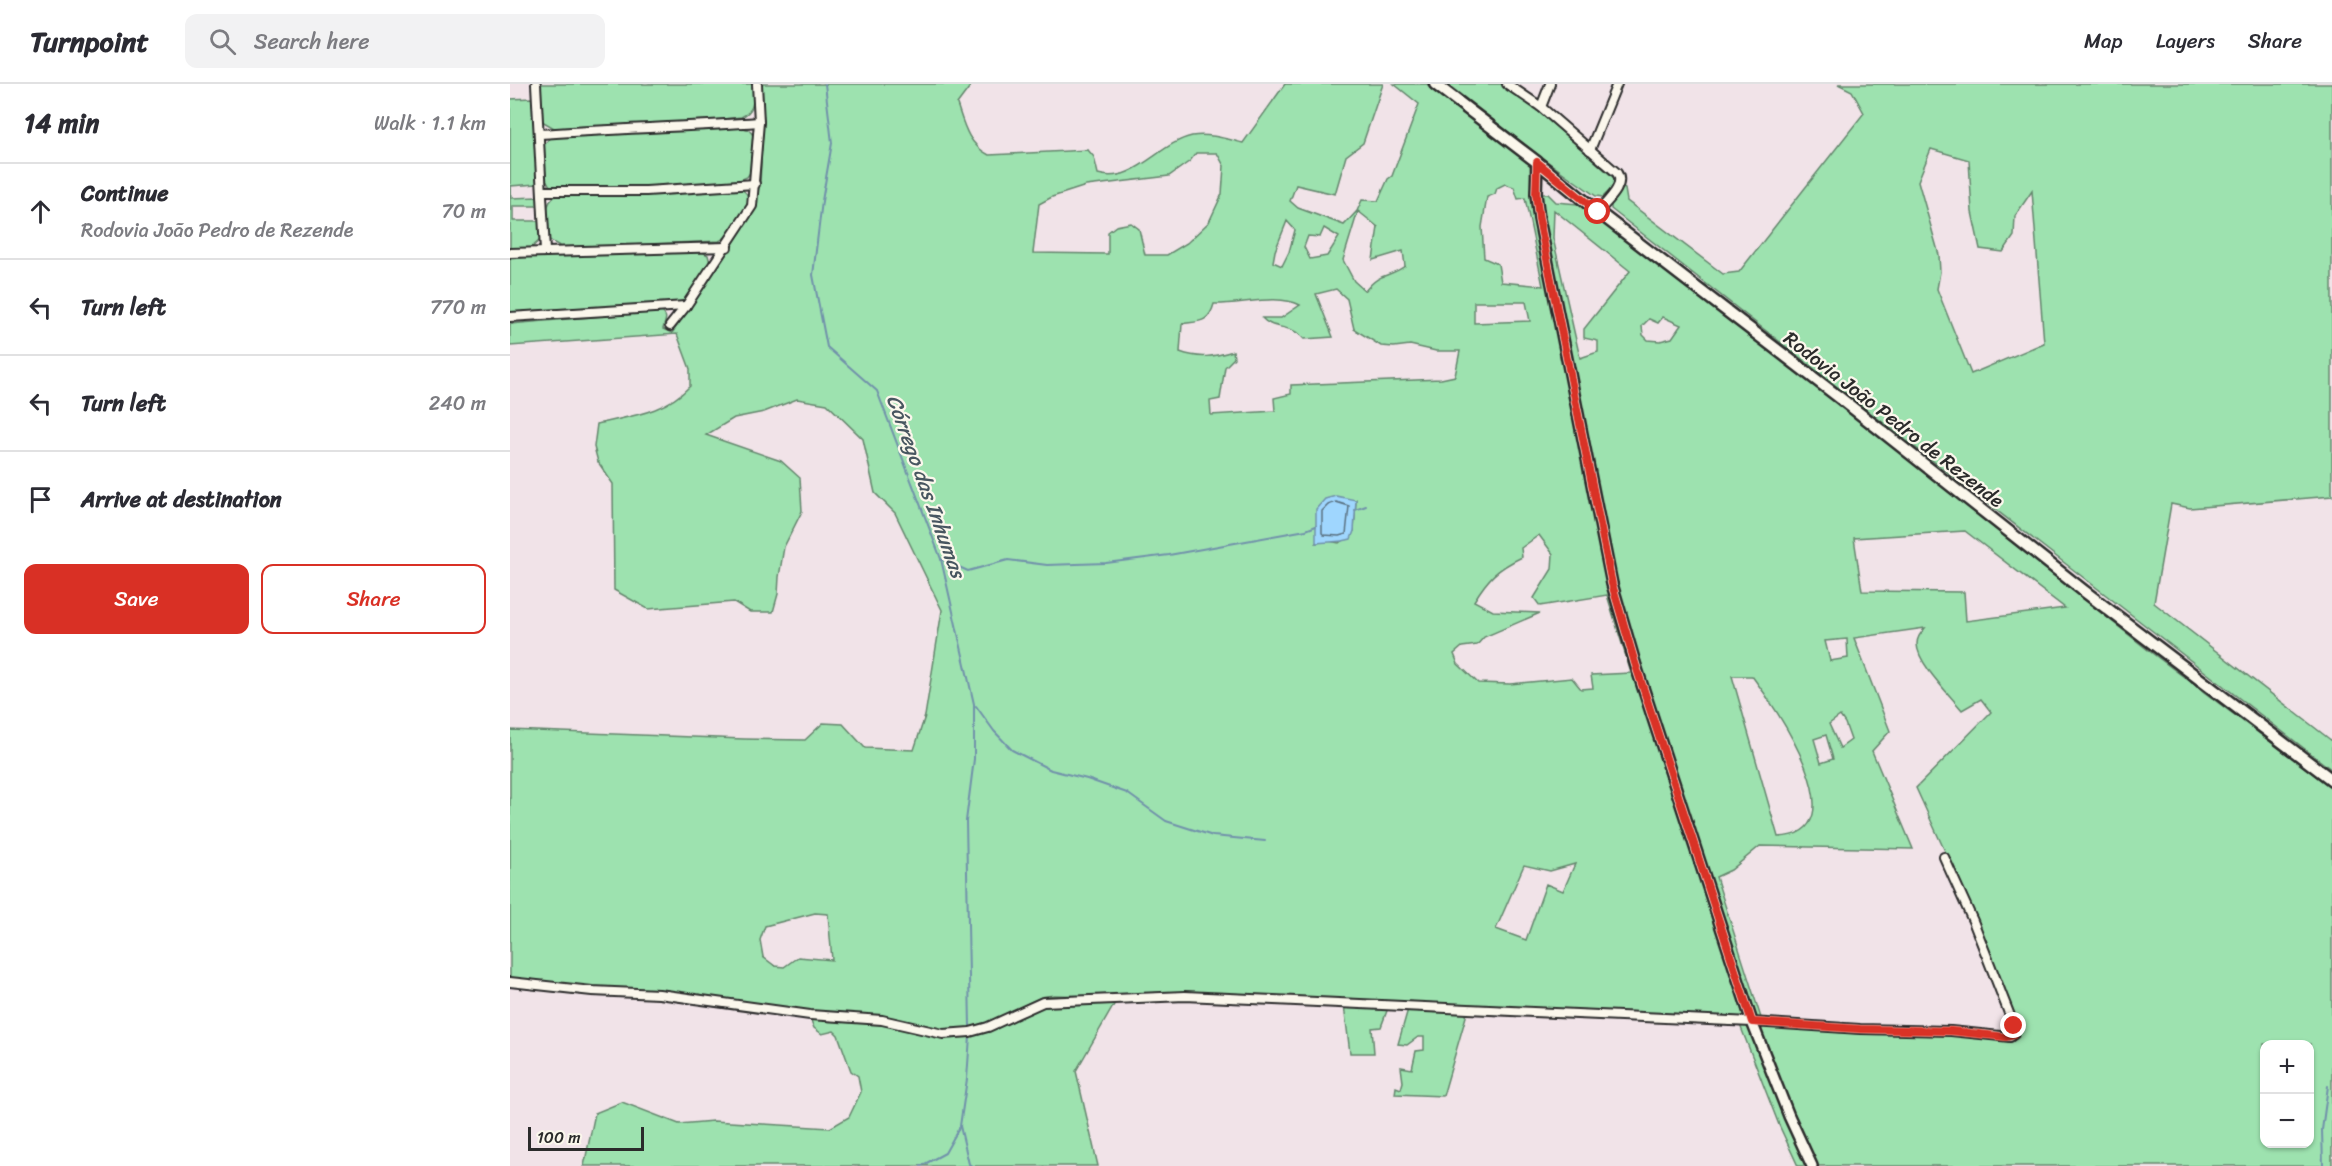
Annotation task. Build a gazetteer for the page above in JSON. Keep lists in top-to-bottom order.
{
  "streets": {
    "main road": ["Rodovia João Pedro de Rezende"]
  },
  "water": ["Córrego das Inhumas"],
  "scale_bar": "100 m",
  "page": {
    "header": "Turnpoint",
    "search": "Search here",
    "nav": ["Map", "Layers", "Share"],
    "heading": ["14 min", "Walk · 1.1 km"],
    "list": [
      ["Continue", "Rodovia João Pedro de Rezende", "70 m"],
      ["Turn left", "770 m"],
      ["Turn left", "240 m"],
      "Arrive at destination"
    ],
    "buttons": ["Save", "Share"],
    "map_buttons": ["+", "−"],
    "scale": "100 m"
  }
}
